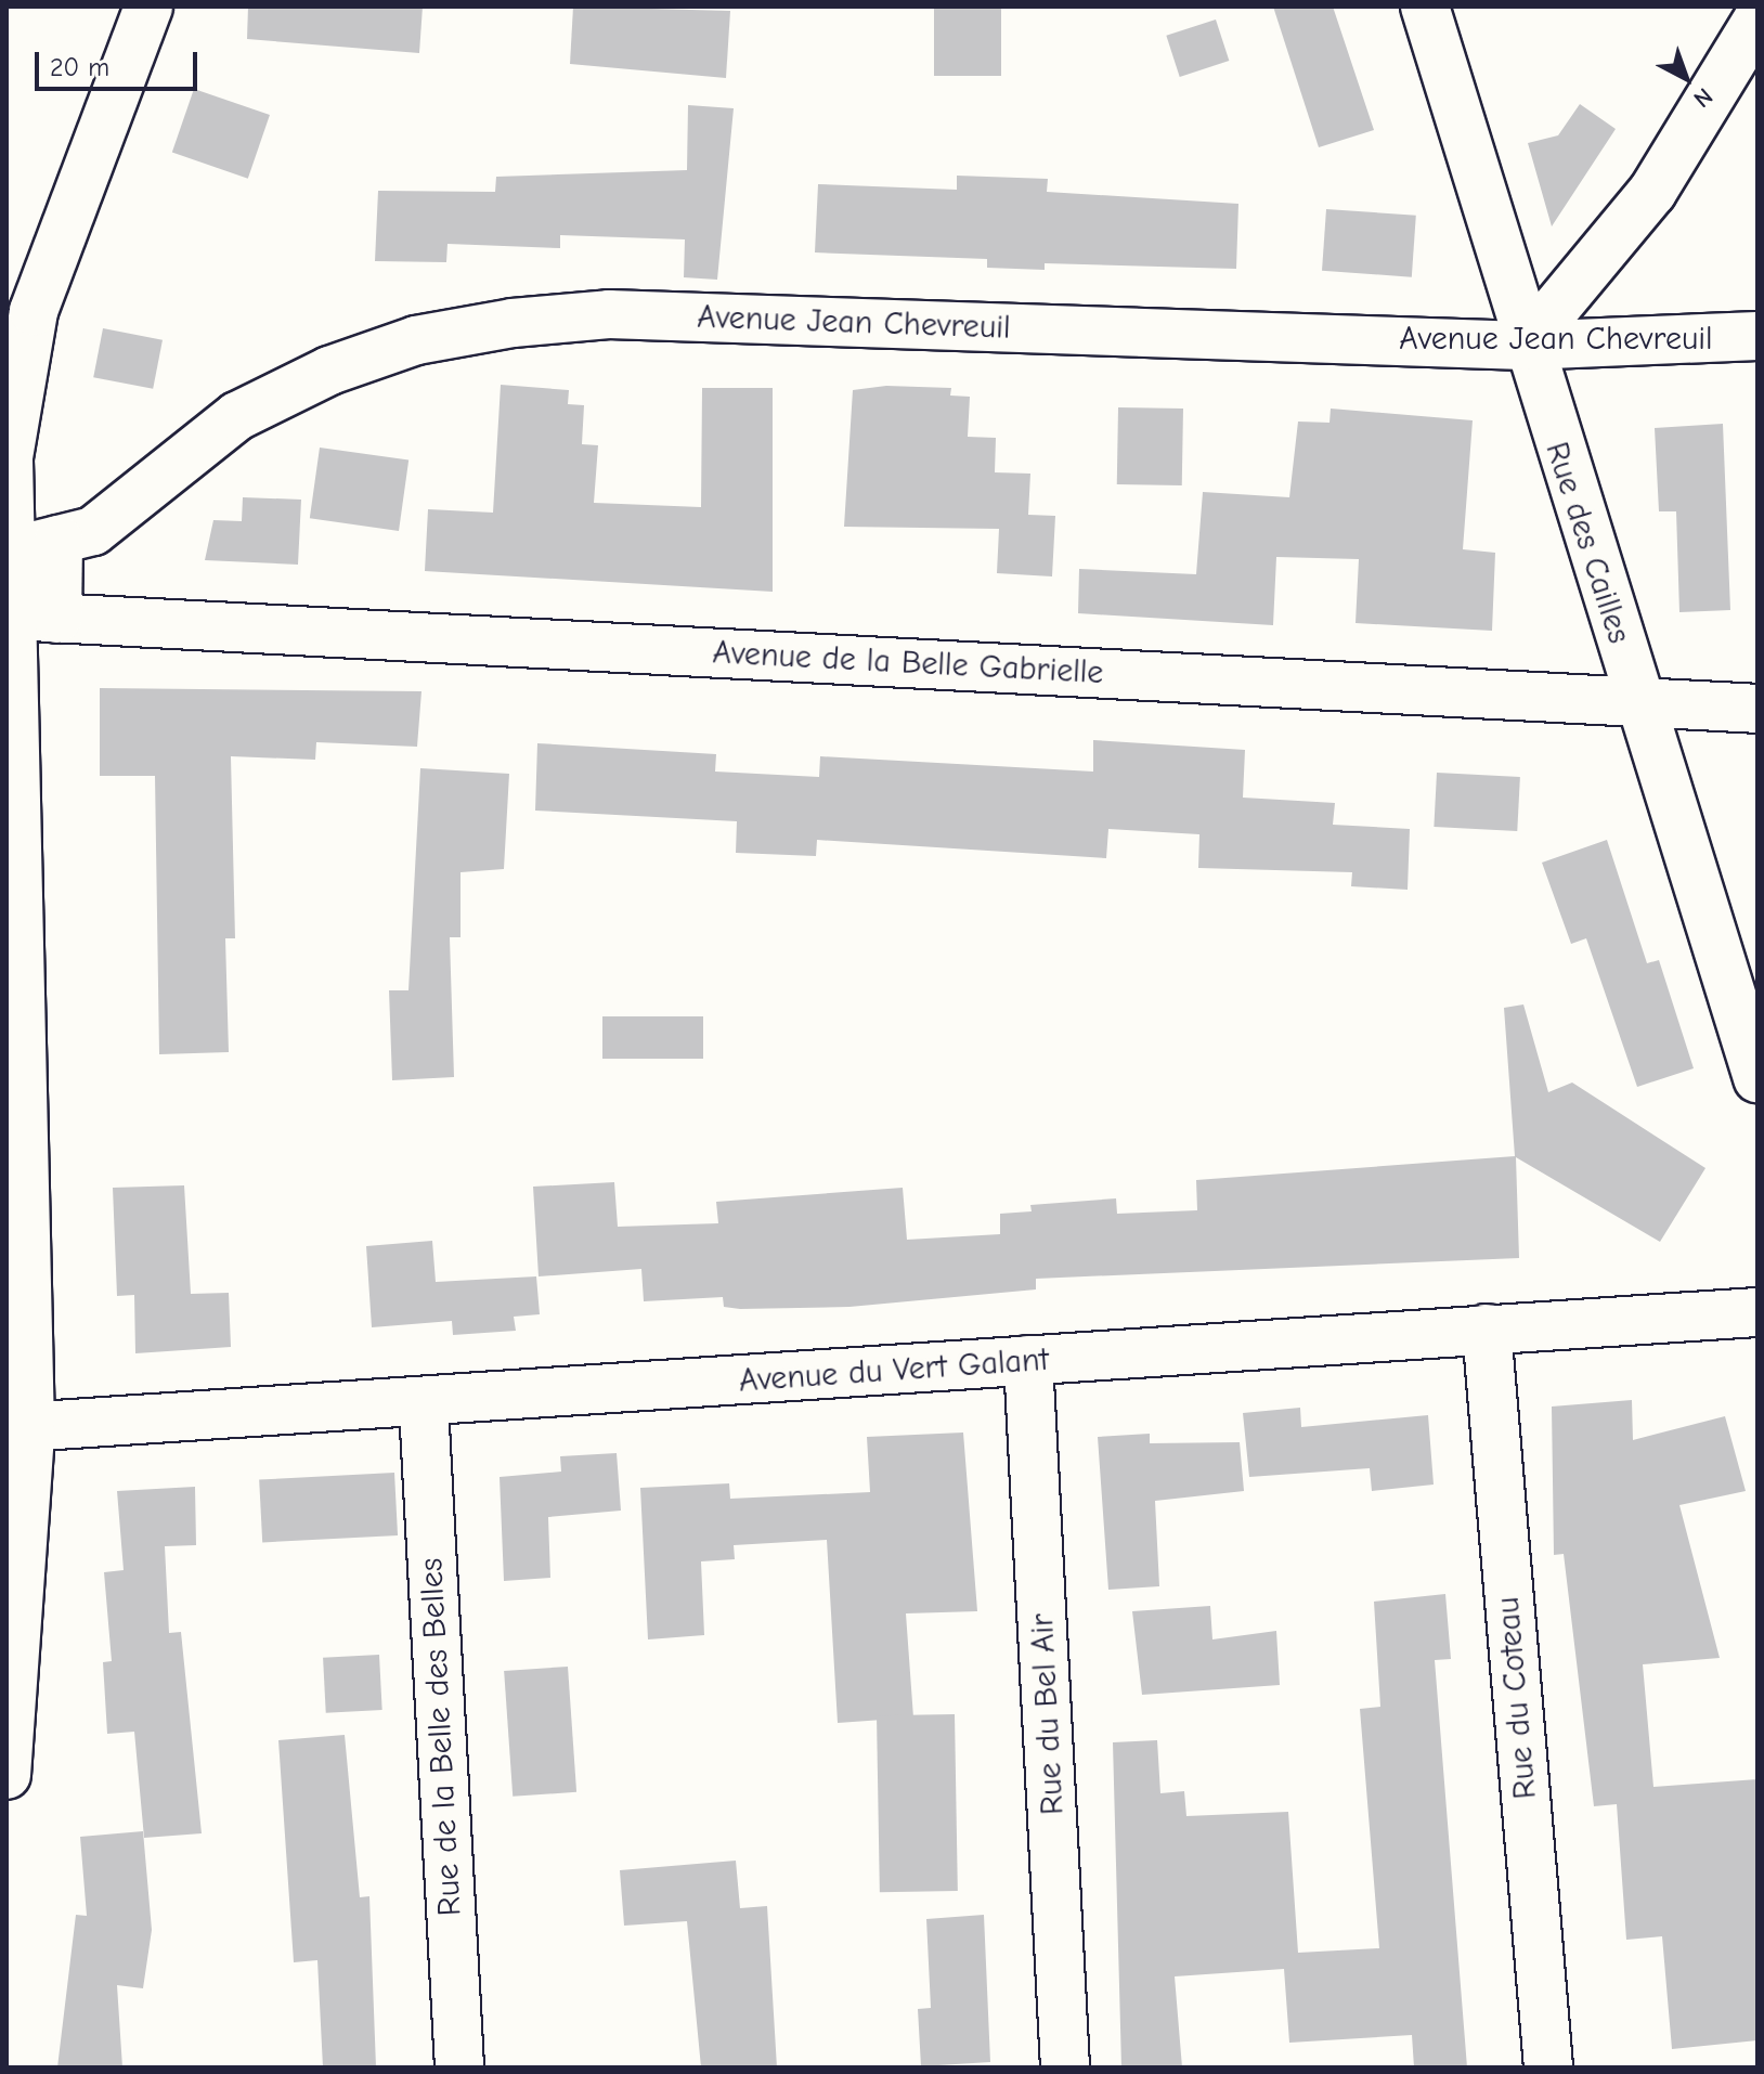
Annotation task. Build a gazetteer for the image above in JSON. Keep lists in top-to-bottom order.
{
  "streets": {
    "street": [
      "Avenue Jean Chevreuil",
      "Rue des Cailles",
      "Avenue de la Belle Gabrielle",
      "Avenue du Vert Galant",
      "Rue du Coteau",
      "Rue du Bel Air",
      "Rue de la Belle des Belles"
    ]
  },
  "crossings": [
    ["Avenue Jean Chevreuil", "Rue des Cailles"],
    ["Rue des Cailles", "Avenue de la Belle Gabrielle"],
    ["Avenue du Vert Galant", "Rue du Coteau"],
    ["Avenue du Vert Galant", "Rue du Bel Air"],
    ["Avenue du Vert Galant", "Rue de la Belle des Belles"]
  ],
  "scale_bar": "20 m",
  "north": "bottom right"
}
